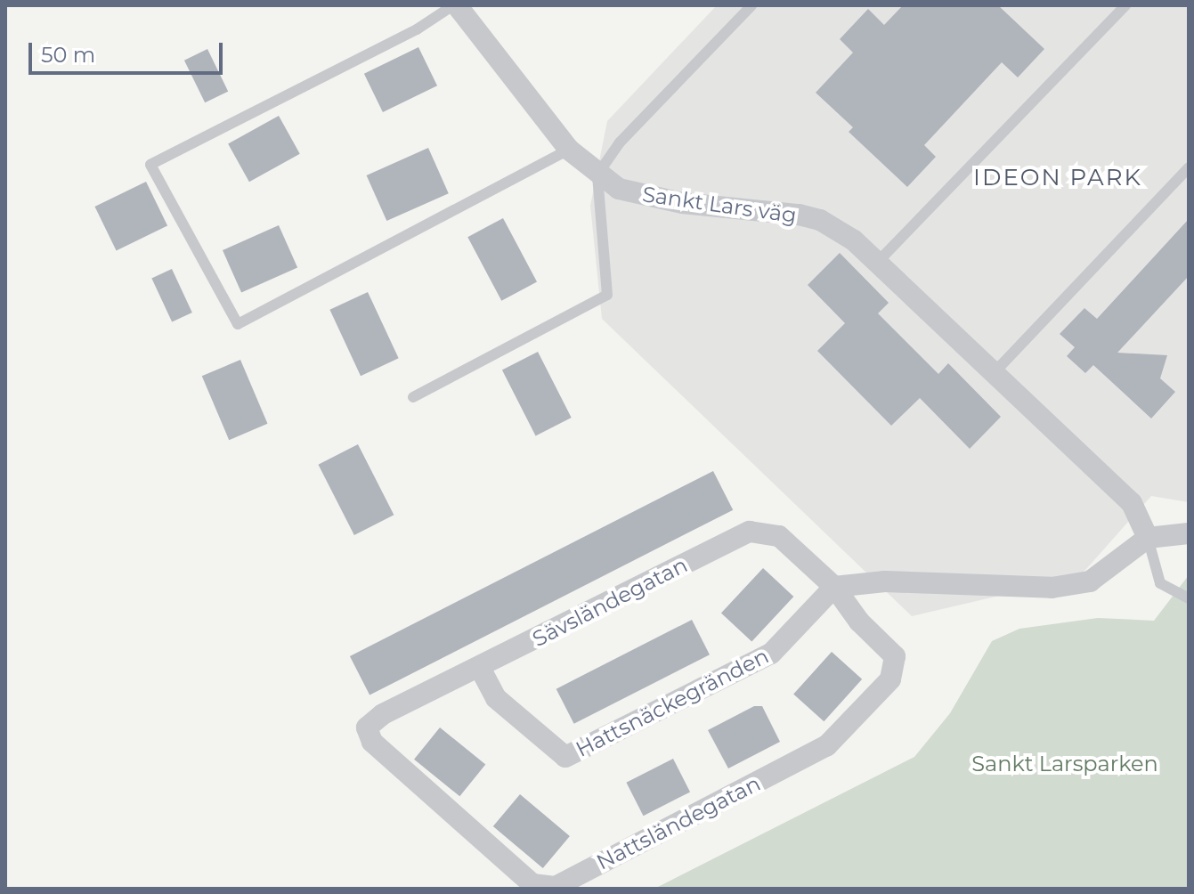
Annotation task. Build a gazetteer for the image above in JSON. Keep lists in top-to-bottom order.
{
  "streets": {
    "street": [
      "Sankt Lars väg",
      "Sävsländegatan",
      "Hattsnäckegränden",
      "Nattsländegatan"
    ]
  },
  "crossings": [
    ["Sävsländegatan", "Hattsnäckegränden"],
    ["Sävsländegatan", "Nattsländegatan"],
    ["Hattsnäckegränden", "Nattsländegatan"]
  ],
  "districts": ["IDEON PARK"],
  "parks": ["Sankt Larsparken"],
  "scale_bar": "50 m"
}
